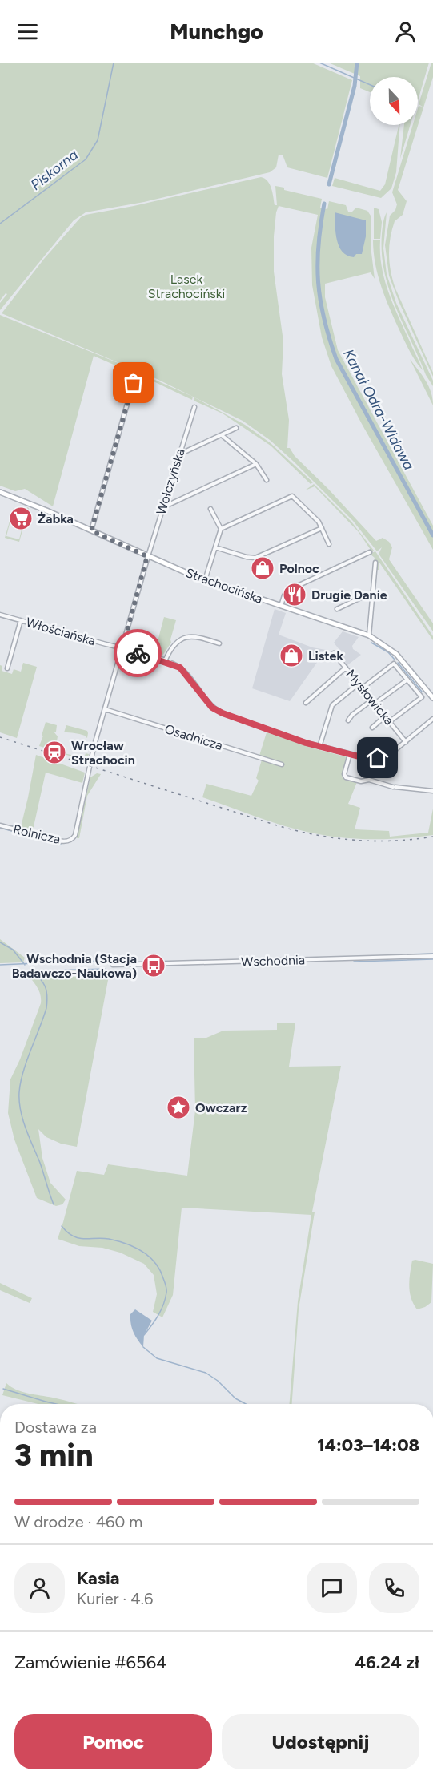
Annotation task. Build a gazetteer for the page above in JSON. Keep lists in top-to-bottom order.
{
  "streets": {
    "main road": ["Strachocińska"],
    "street": [
      "Wołczyńska",
      "Włościańska",
      "Mysłowicka",
      "Osadnicza",
      "Rolnicza",
      "Wschodnia"
    ]
  },
  "crossings": [
    ["Wołczyńska", "Strachocińska"],
    ["Wołczyńska", "Włościańska"],
    ["Wołczyńska", "Osadnicza"],
    ["Wołczyńska", "Rolnicza"],
    ["Włościańska", "Mysłowicka"]
  ],
  "water": ["Piskorna", "Kanał Odra-Widawa"],
  "parks": ["Lasek Strachociński"],
  "places": {
    "supermarket": ["Żabka"],
    "shop": ["Polnoc", "Listek"],
    "restaurant": ["Drugie Danie"],
    "station": ["Wrocław Strachocin"],
    "bus stop": ["Wschodnia (Stacja Badawczo-Naukowa)"],
    "place": ["Owczarz"]
  },
  "north": "bottom",
  "page": {
    "header": "Munchgo",
    "heading": ["3 min", "Dostawa za", "14:03–14:08"],
    "panel": [
      "Kasia",
      "Kurier · 4.6",
      "Zamówienie #6564",
      "46.24 zł"
    ],
    "bar": "W drodze · 460 m",
    "buttons": ["Pomoc", "Udostępnij"]
  }
}
